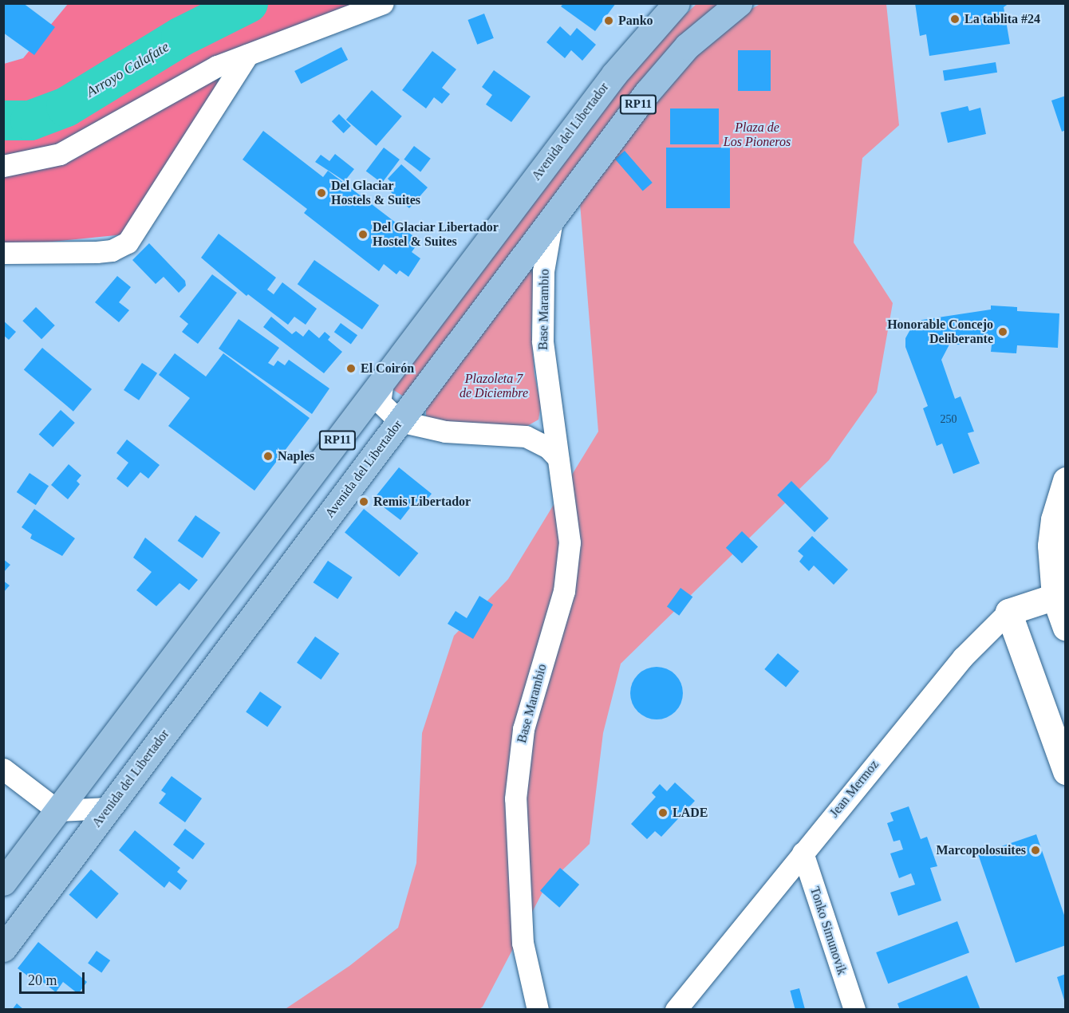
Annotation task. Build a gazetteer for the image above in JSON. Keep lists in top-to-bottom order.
{
  "streets": {
    "main road": ["RP11", "Avenida del Libertador"],
    "street": ["Base Marambio", "Jean Mermoz", "Tonko Simunovik"]
  },
  "crossings": [
    ["Avenida del Libertador", "Base Marambio"],
    ["Jean Mermoz", "Tonko Simunovik"]
  ],
  "water": ["Arroyo Calafate"],
  "parks": ["Plaza de Los Pioneros", "Plazoleta 7 de Diciembre"],
  "places": [
    "La tablita #24",
    "Panko",
    "Del Glaciar Hostels & Suites",
    "Del Glaciar Libertador Hostel & Suites",
    "Honorable Concejo Deliberante",
    "El Coirón",
    "Naples",
    "Remis Libertador",
    "LADE",
    "Marcopolosuites"
  ],
  "house_numbers": ["250"],
  "scale_bar": "20 m"
}
